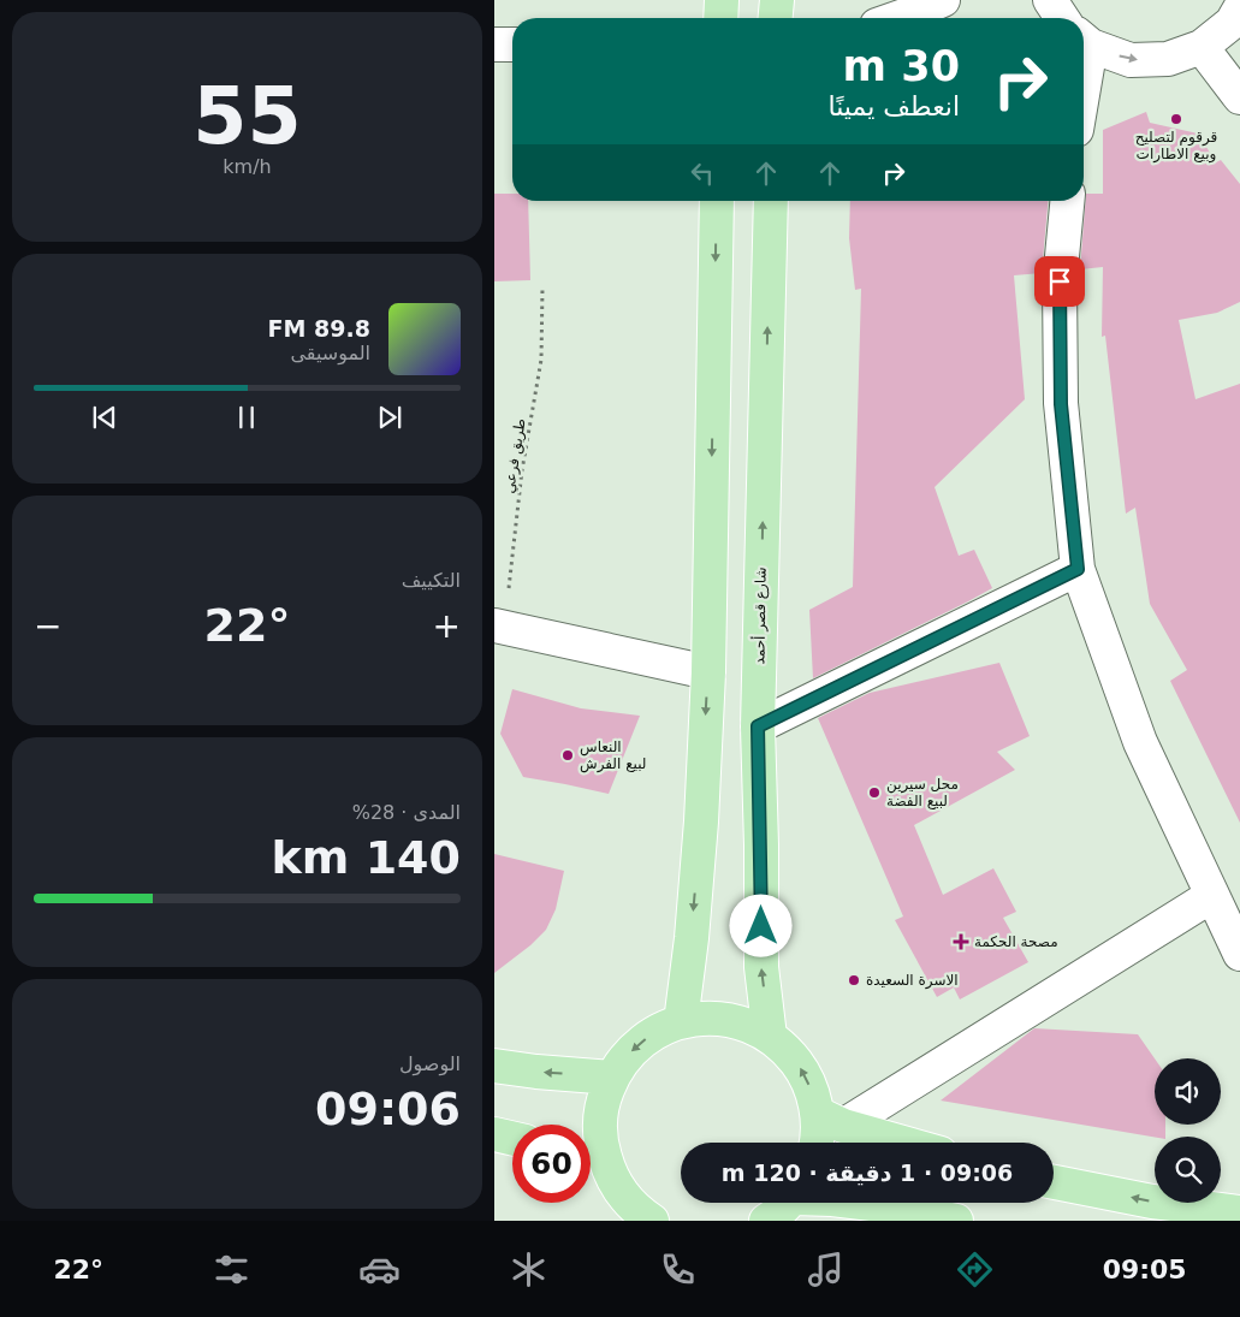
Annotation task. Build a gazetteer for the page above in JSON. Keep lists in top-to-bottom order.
{
  "streets": {
    "main road": ["شارع قصر أحمد"],
    "path": ["طريق فرعي"]
  },
  "places": {
    "other": [
      "قرقوم لتصليح وبيع الاطارات",
      "النعاس لبيع الفرش",
      "محل سيرين لبيع الفضة",
      "الاسرة السعيدة"
    ],
    "health": ["مصحة الحكمة"]
  },
  "page": {
    "tile": [
      ["55", "km/h"],
      "التكييف",
      ["المدى · 28%", "140 km"],
      ["الوصول", "09:06"]
    ],
    "turn": ["30 m", "انعطف يمينًا"],
    "song": ["89.8 FM", "الموسيقى"],
    "heat": ["−", "22°", "+"],
    "limit": "60",
    "trip": "09:06 · 1 دقيقة · 120 m",
    "tabs": ["09:05", "22°"]
  }
}
